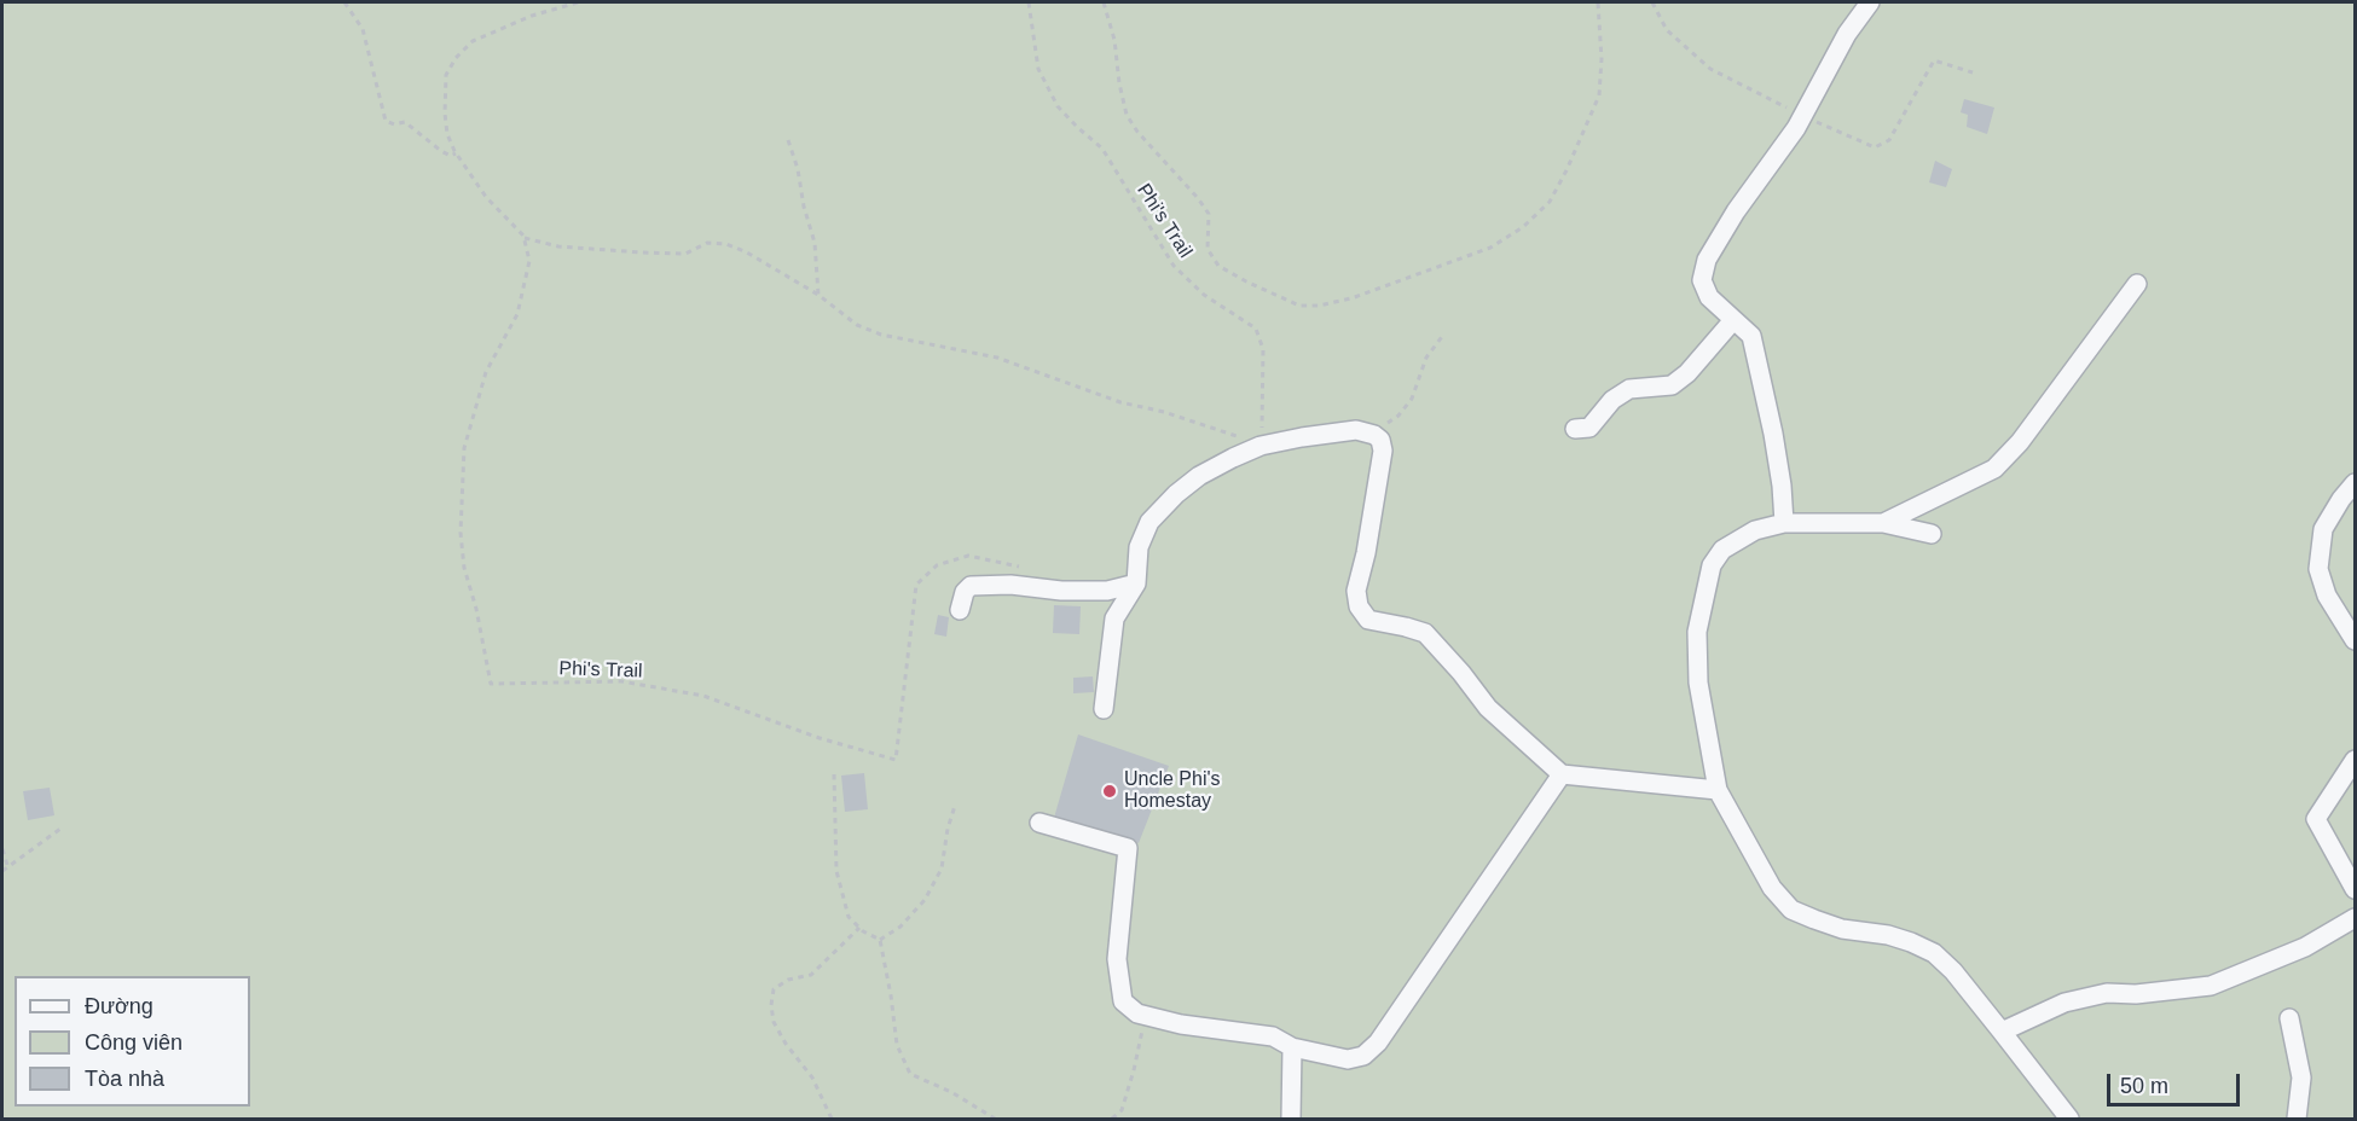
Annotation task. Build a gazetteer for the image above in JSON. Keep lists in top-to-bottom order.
{
  "streets": {
    "path": ["Phi's Trail"]
  },
  "places": ["Uncle Phi's Homestay"],
  "legend": ["Đường", "Công viên", "Tòa nhà"],
  "scale_bar": "50 m"
}
